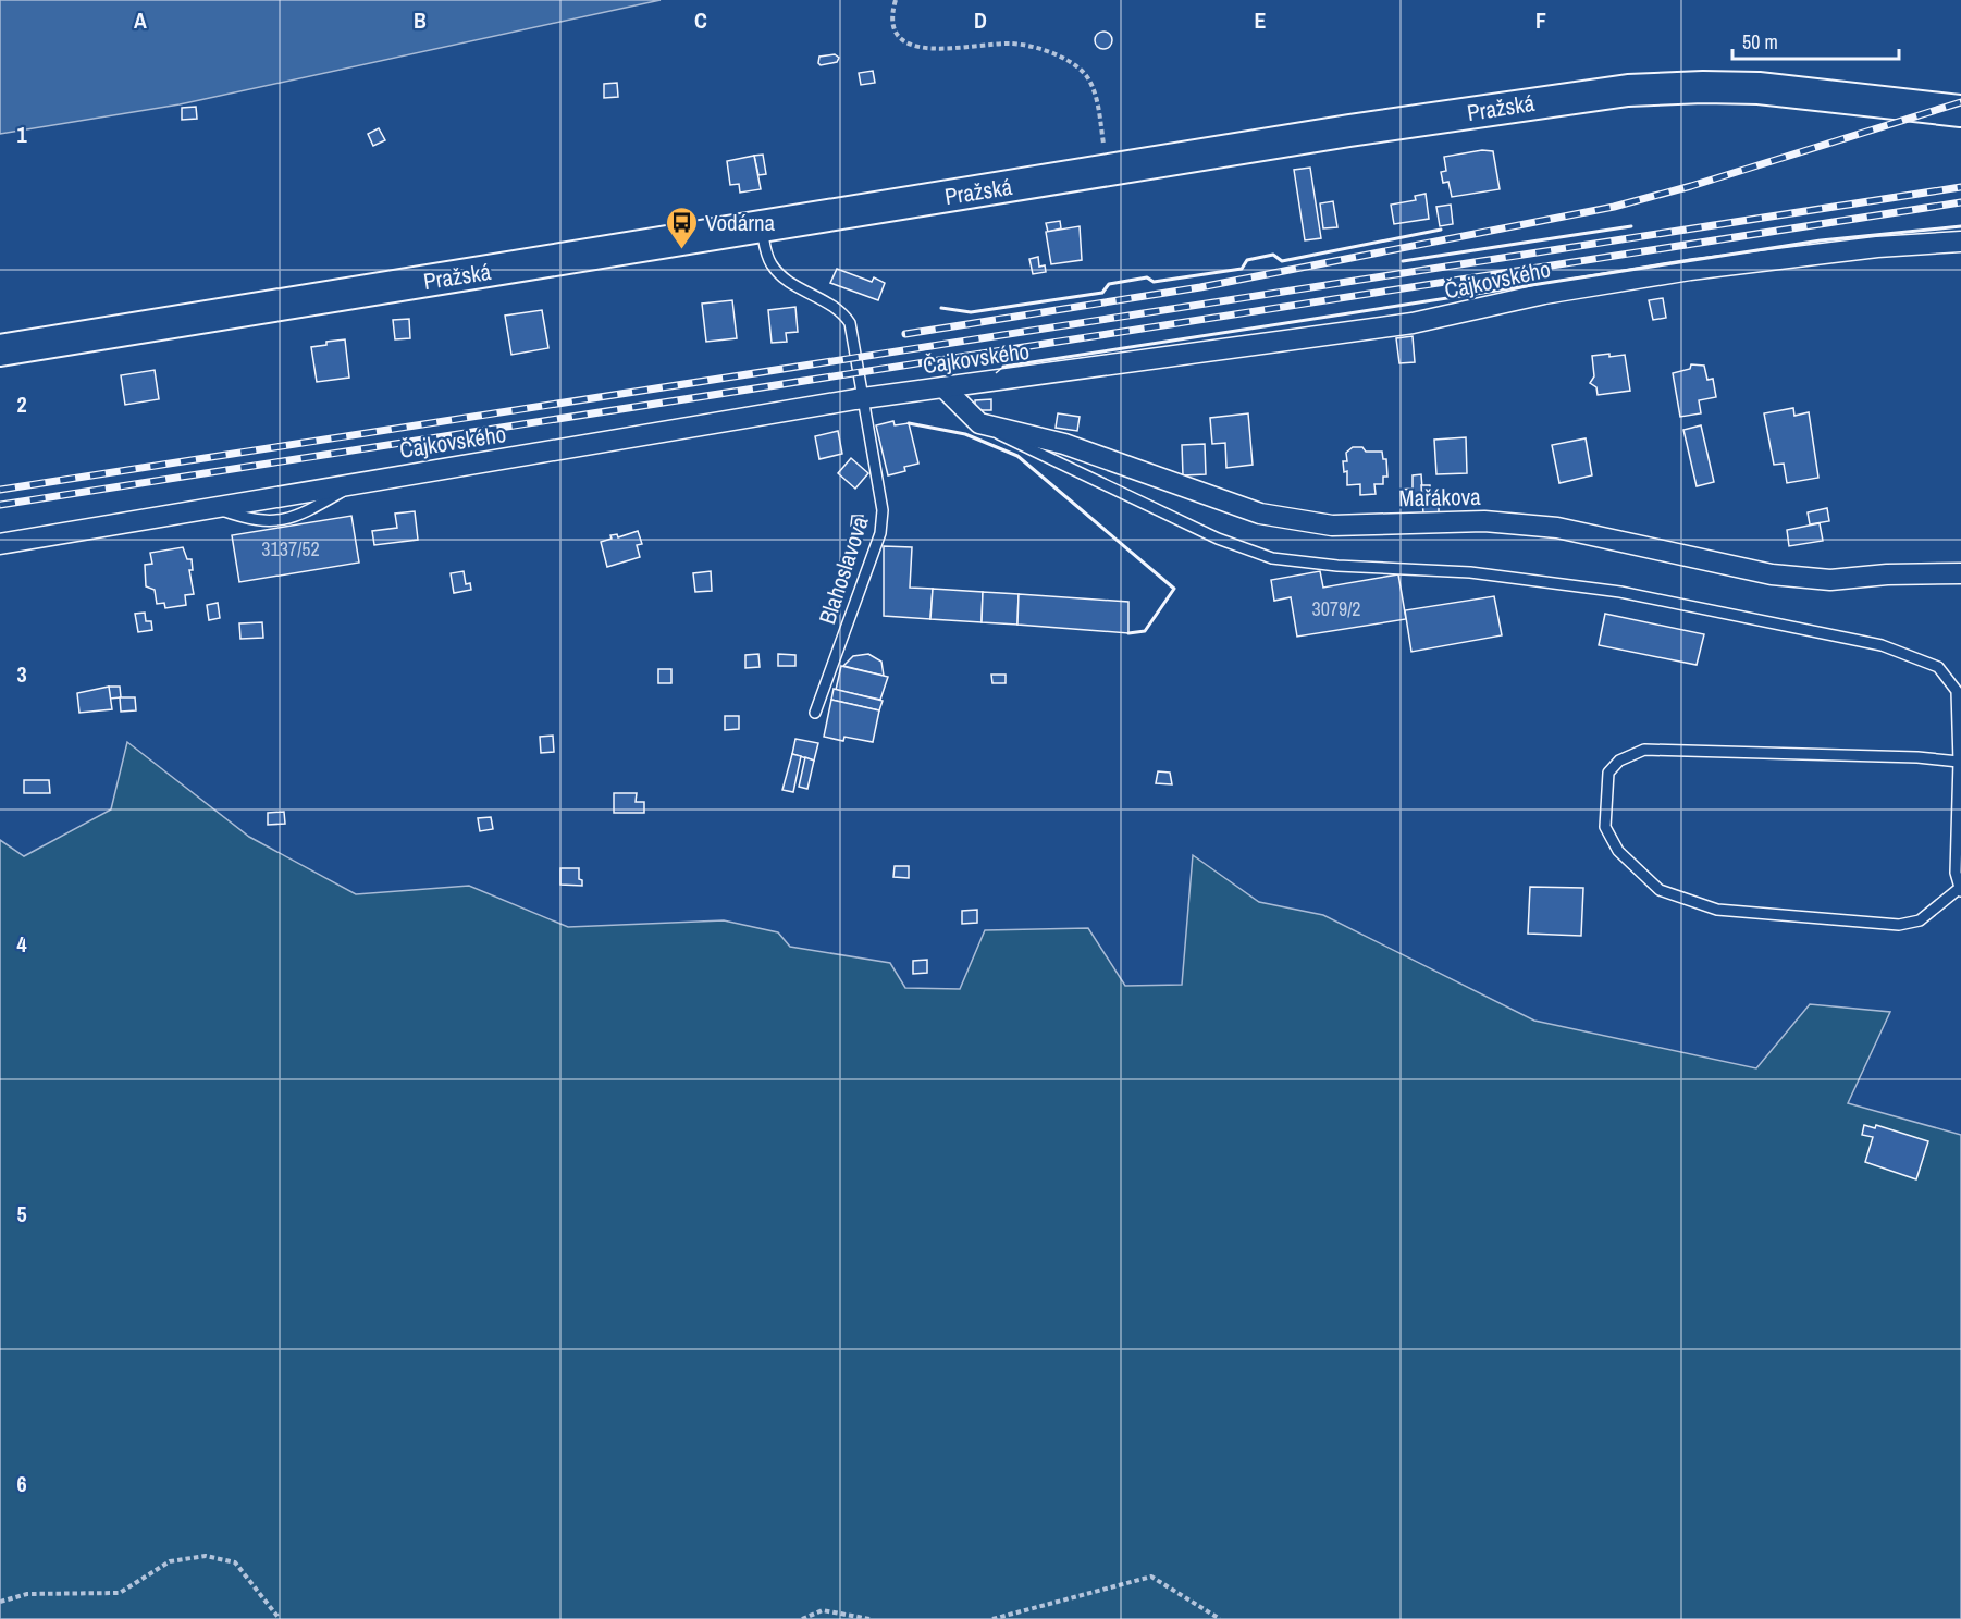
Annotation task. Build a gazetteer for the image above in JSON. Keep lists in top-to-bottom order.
{
  "streets": {
    "main road": ["Pražská"],
    "street": ["Čajkovského", "Mařákova"],
    "lane": ["Blahoslavova"]
  },
  "crossings": [
    ["Pražská", "Blahoslavova"],
    ["Čajkovského", "Blahoslavova"]
  ],
  "places": {
    "bus stop": ["Vodárna"]
  },
  "house_numbers": ["3137/52", "3079/2"],
  "scale_bar": "50 m",
  "grid": {
    "columns": [
      "A",
      "B",
      "C",
      "D",
      "E",
      "F"
    ],
    "rows": [
      "1",
      "2",
      "3",
      "4",
      "5",
      "6"
    ]
  }
}
